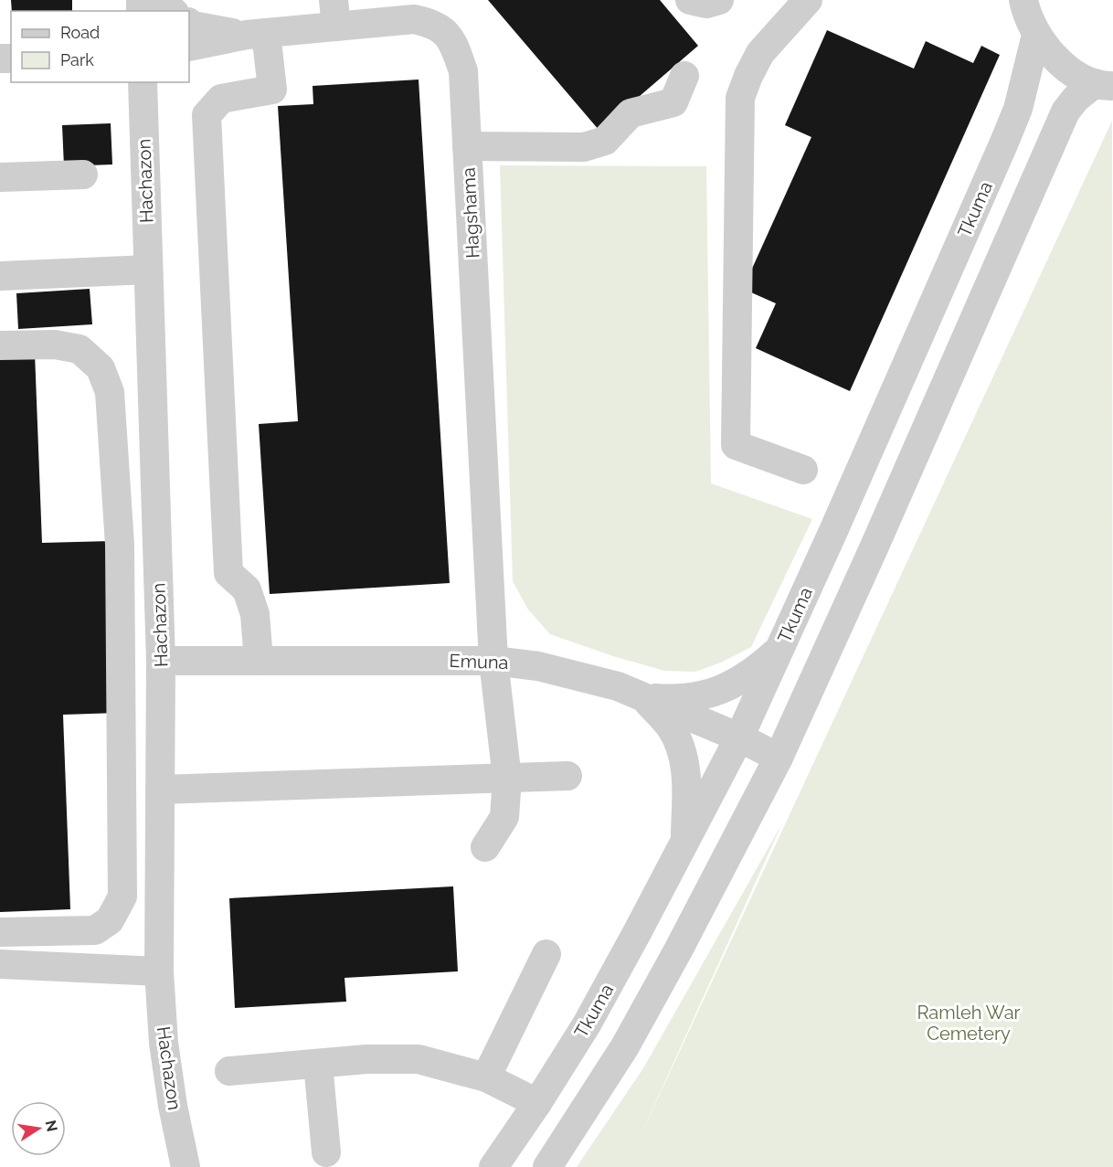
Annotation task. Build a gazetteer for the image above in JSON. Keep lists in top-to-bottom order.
{
  "streets": {
    "street": [
      "Hachazon",
      "Tkuma",
      "Hagshama",
      "Emuna"
    ]
  },
  "crossings": [
    ["Hachazon", "Emuna"],
    ["Tkuma", "Emuna"],
    ["Hagshama", "Emuna"]
  ],
  "parks": ["Ramleh War Cemetery"],
  "legend": ["Road", "Park"],
  "north": "right"
}
